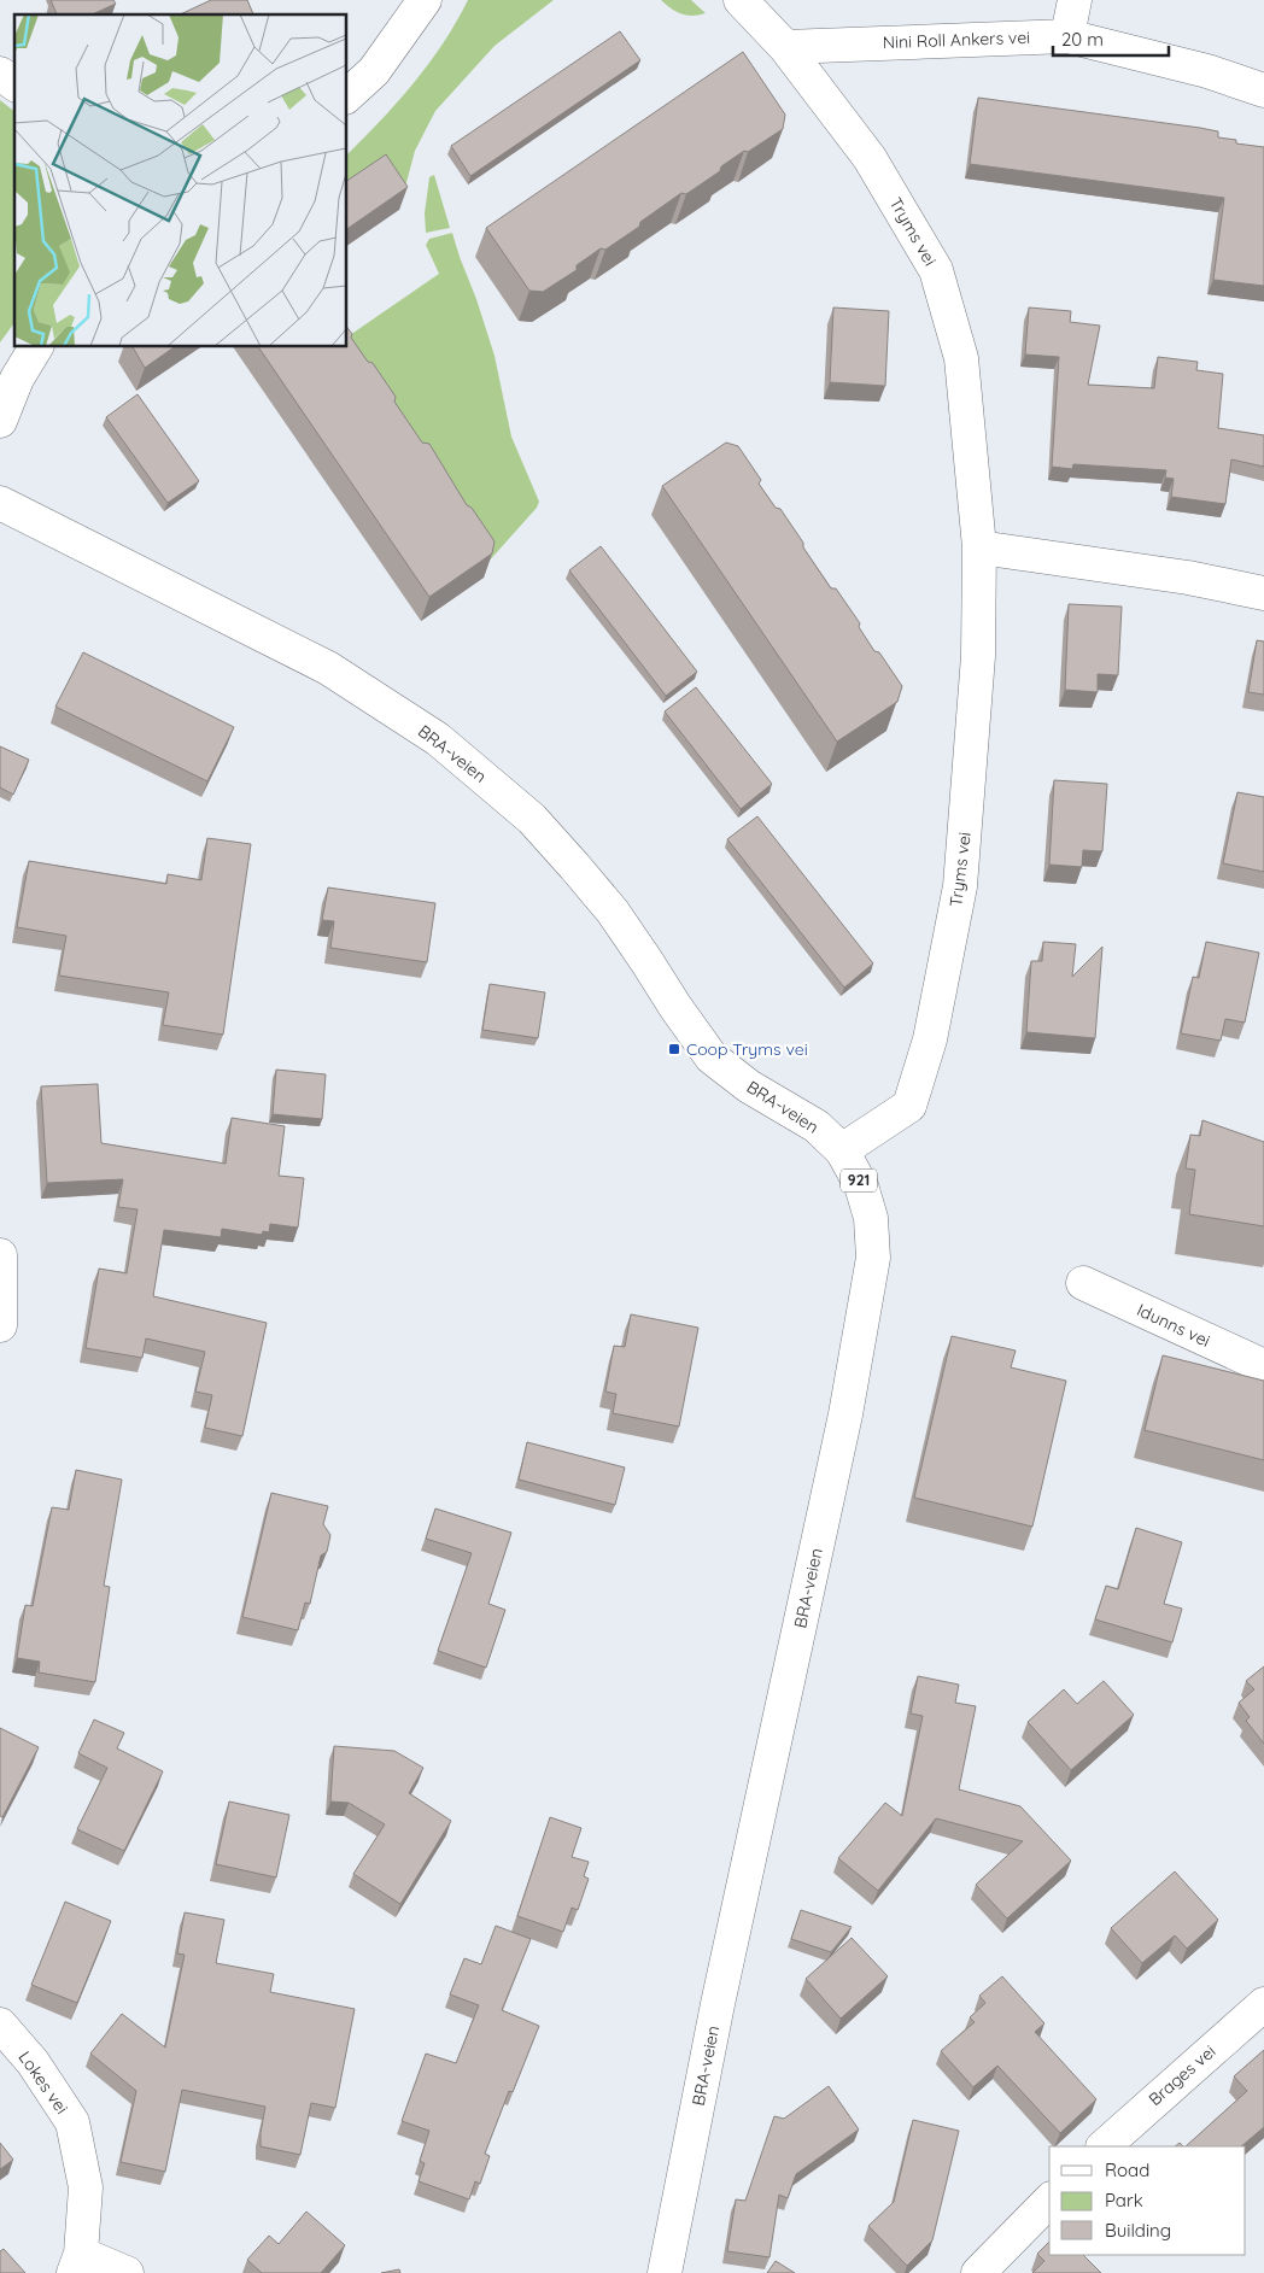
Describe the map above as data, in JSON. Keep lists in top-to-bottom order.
{
  "streets": {
    "street": [
      "Nini Roll Ankers vei",
      "Tryms vei",
      "BRA-veien",
      "921",
      "Idunns vei",
      "Brages vei",
      "Lokes vei"
    ]
  },
  "crossings": [
    ["Nini Roll Ankers vei", "Tryms vei"],
    ["Tryms vei", "BRA-veien"]
  ],
  "places": {
    "transit": ["Coop Tryms vei"]
  },
  "legend": ["Road", "Park", "Building"],
  "scale_bar": "20 m"
}
